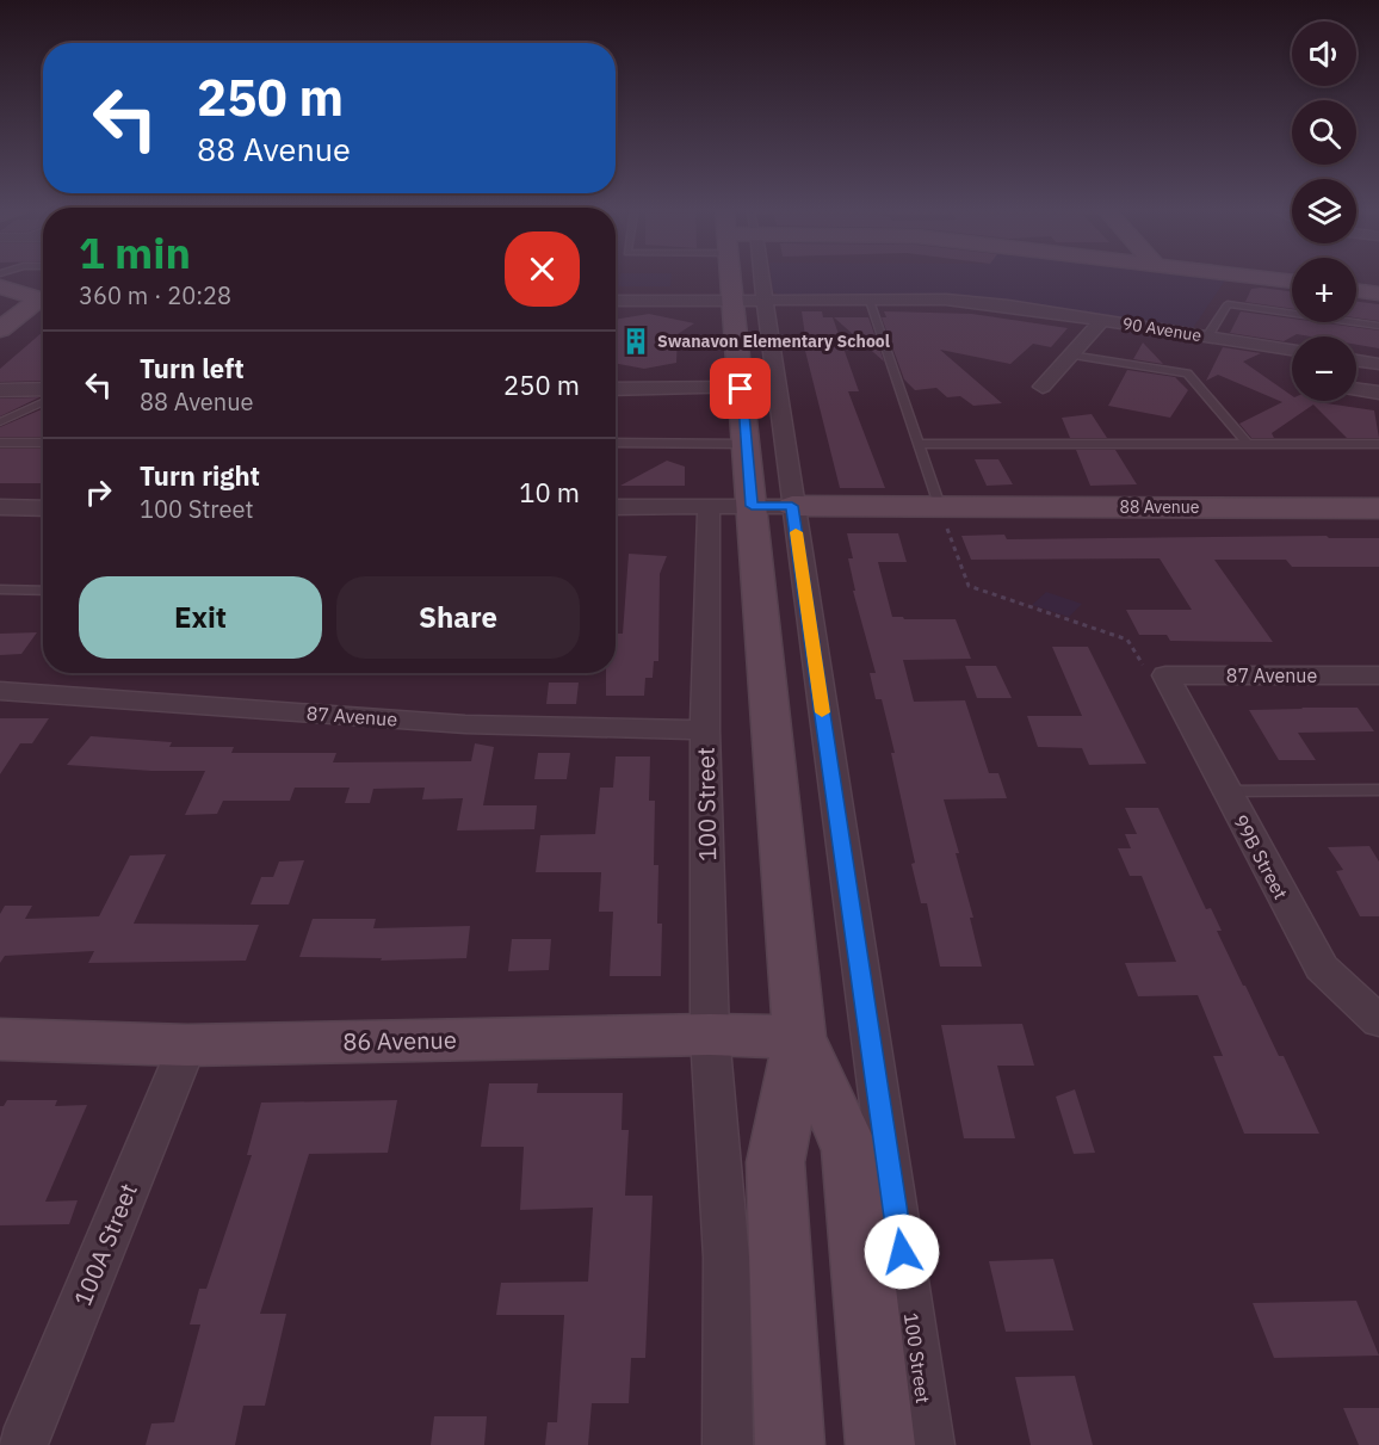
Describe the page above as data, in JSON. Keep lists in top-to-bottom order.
{
  "streets": {
    "street": [
      "90 Avenue",
      "88 Avenue",
      "87 Avenue",
      "100 Street",
      "99B Street",
      "86 Avenue",
      "100A Street"
    ]
  },
  "crossings": [
    ["90 Avenue", "100 Street"],
    ["88 Avenue", "100 Street"],
    ["87 Avenue", "100 Street"],
    ["87 Avenue", "99B Street"],
    ["100 Street", "86 Avenue"],
    ["86 Avenue", "100A Street"]
  ],
  "places": {
    "building": ["Swanavon Elementary School"]
  },
  "page": {
    "map_buttons": ["+", "−"],
    "turn": ["250 m", "88 Avenue"],
    "heading": ["1 min", "360 m · 20:28"],
    "list": [
      {
        "name": "Turn left",
        "note": "88 Avenue",
        "value": "250 m"
      },
      {
        "name": "Turn right",
        "note": "100 Street",
        "value": "10 m"
      }
    ],
    "buttons": ["Exit", "Share"]
  }
}
